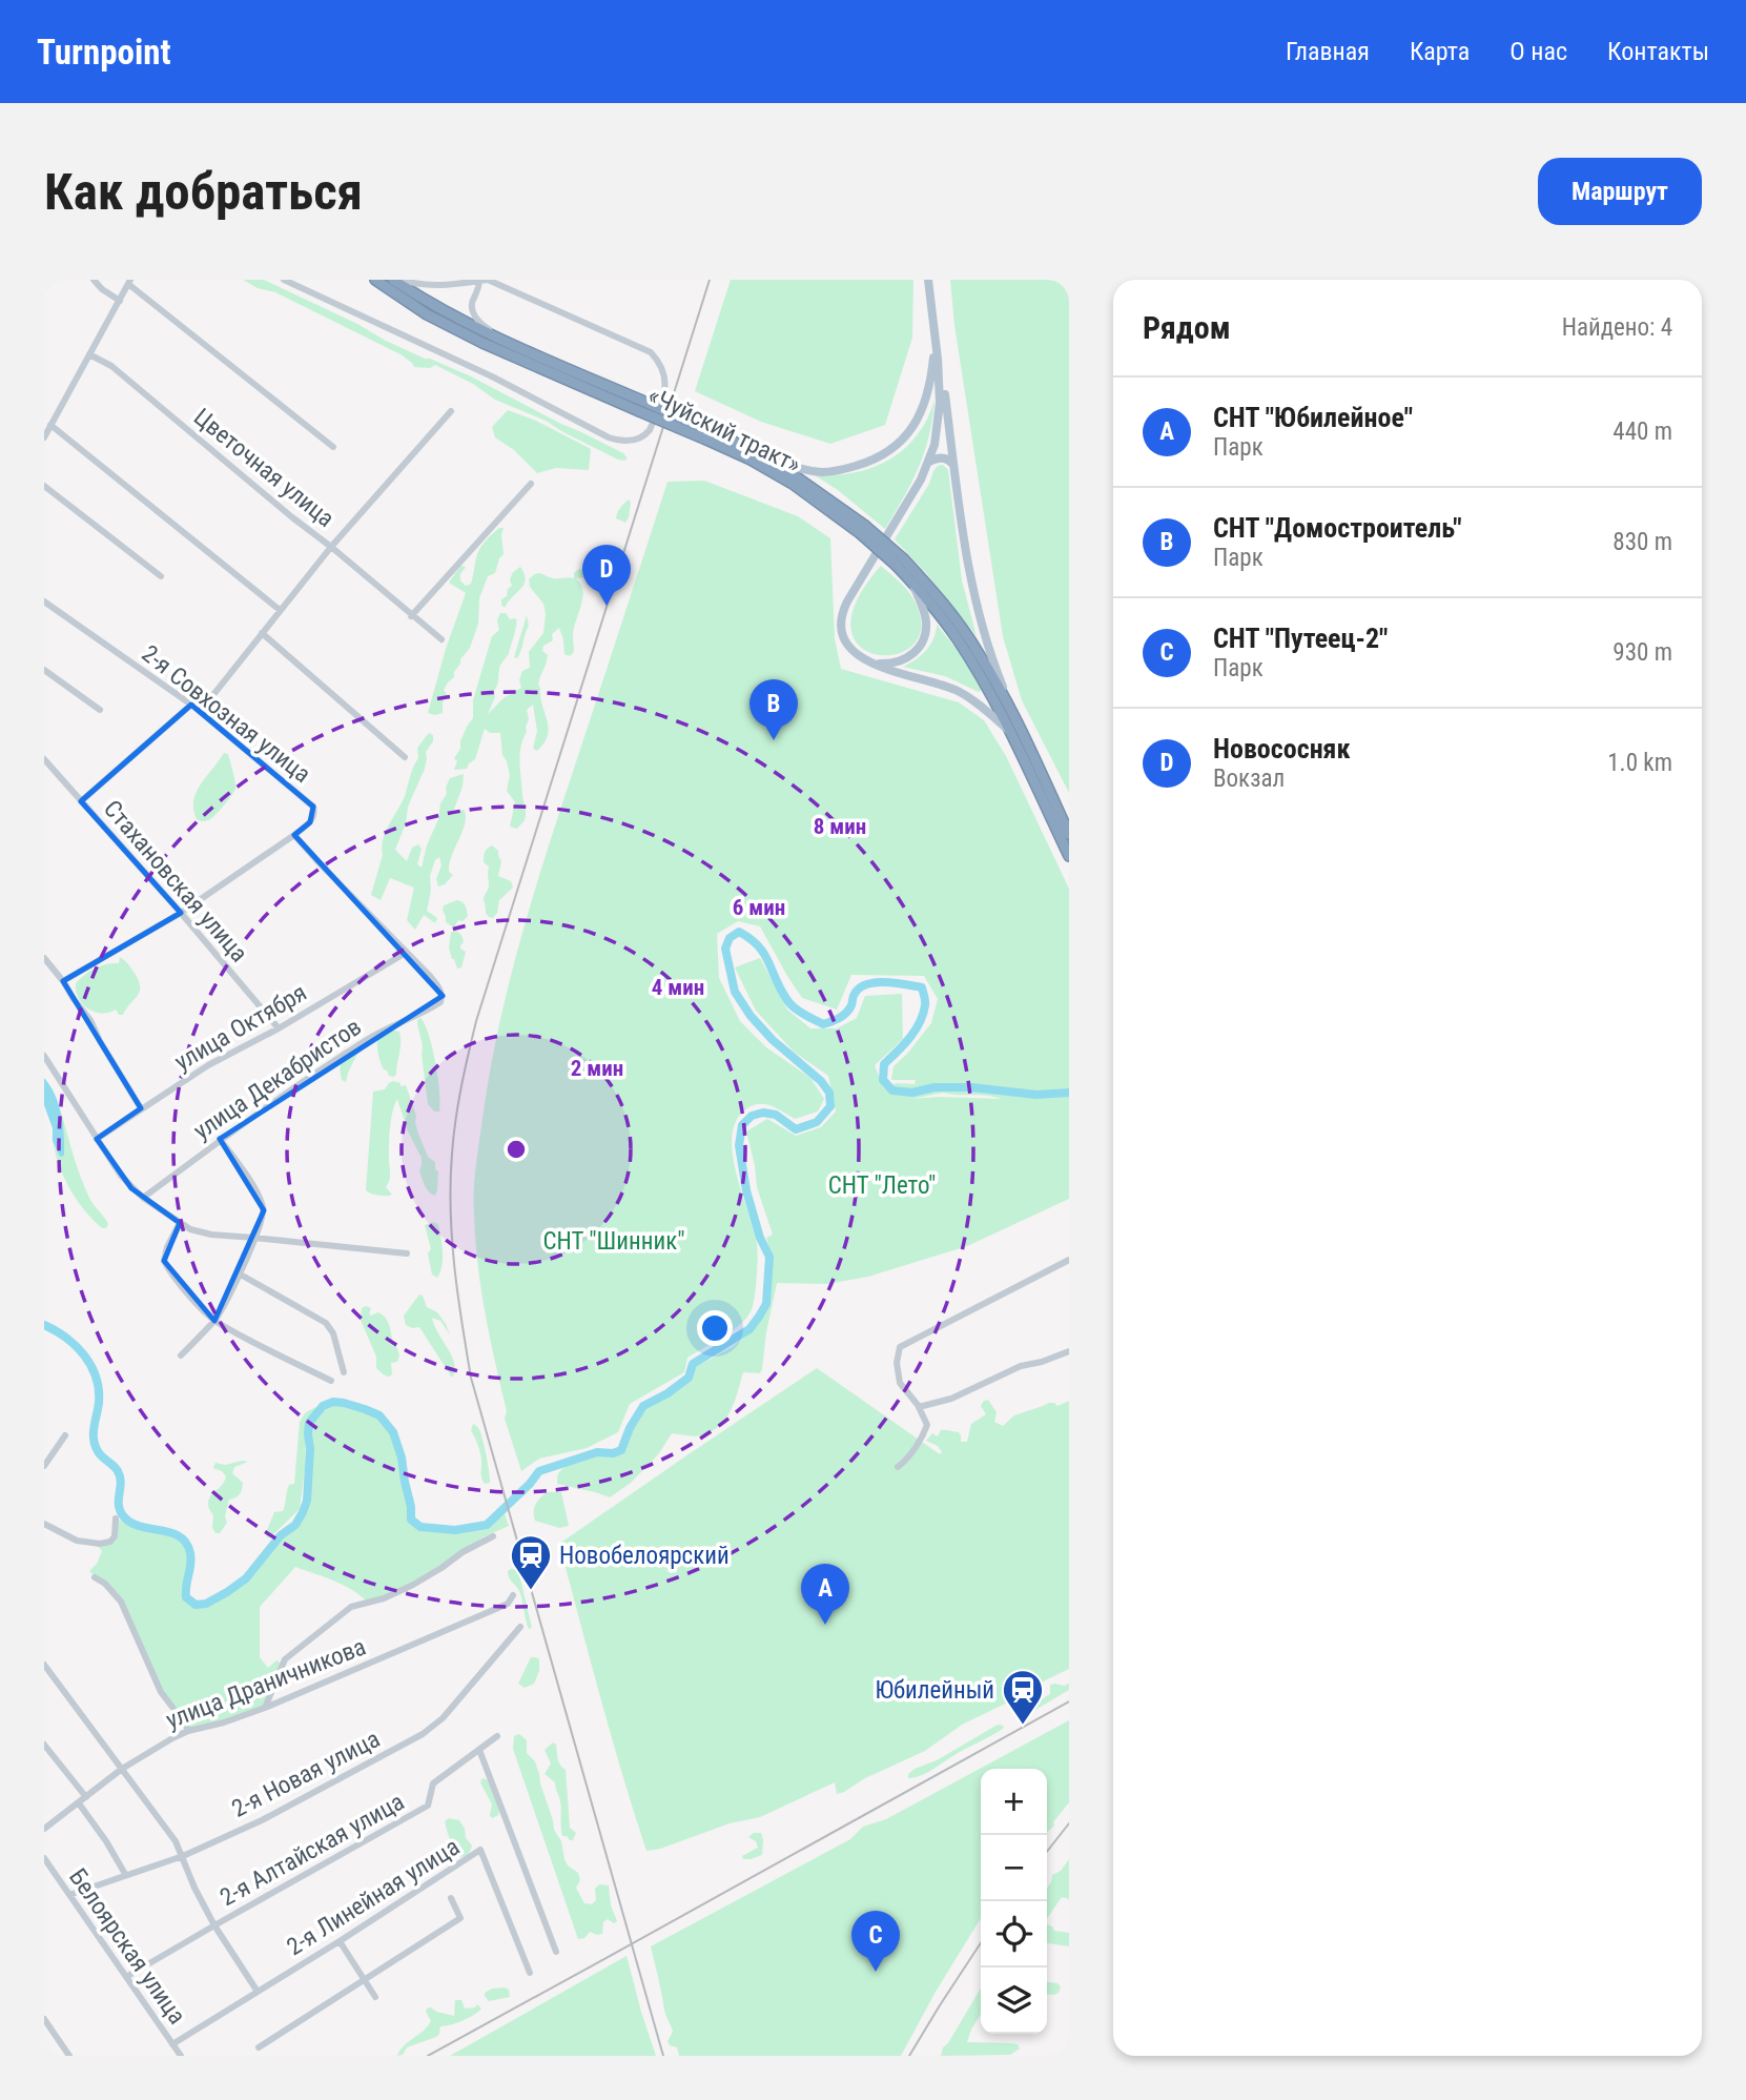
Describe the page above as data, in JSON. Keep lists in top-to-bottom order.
{
  "streets": {
    "highway": ["«Чуйский тракт»"],
    "street": [
      "Цветочная улица",
      "2-я Совхозная улица",
      "Стахановская улица",
      "улица Октября",
      "улица Декабристов",
      "улица Драничникова",
      "2-я Новая улица",
      "2-я Алтайская улица",
      "2-я Линейная улица",
      "Белоярская улица"
    ]
  },
  "crossings": [
    ["Стахановская улица", "улица Октября"],
    ["улица Октября", "улица Декабристов"],
    ["2-я Новая улица", "Белоярская улица"],
    ["2-я Алтайская улица", "Белоярская улица"],
    ["2-я Линейная улица", "Белоярская улица"]
  ],
  "parks": ["СНТ \"Лето\"", "СНТ \"Шинник\""],
  "places": {
    "station": ["Новобелоярский", "Юбилейный"]
  },
  "page": {
    "header": "Turnpoint",
    "nav": [
      "Главная",
      "Карта",
      "О нас",
      "Контакты"
    ],
    "buttons": "Маршрут",
    "title": "Как добраться",
    "heading": ["Рядом", "Найдено: 4"],
    "list": [
      {
        "mark": "A",
        "name": "СНТ \"Юбилейное\"",
        "note": "Парк",
        "value": "440 m"
      },
      {
        "mark": "B",
        "name": "СНТ \"Домостроитель\"",
        "note": "Парк",
        "value": "830 m"
      },
      {
        "mark": "C",
        "name": "СНТ \"Путеец-2\"",
        "note": "Парк",
        "value": "930 m"
      },
      {
        "mark": "D",
        "name": "Новососняк",
        "note": "Вокзал",
        "value": "1.0 km"
      }
    ],
    "pins": [
      "D",
      "B",
      "A",
      "C"
    ],
    "map_buttons": ["+", "−"]
  },
  "rings": [
    "8 мин",
    "6 мин",
    "4 мин",
    "2 мин"
  ]
}
